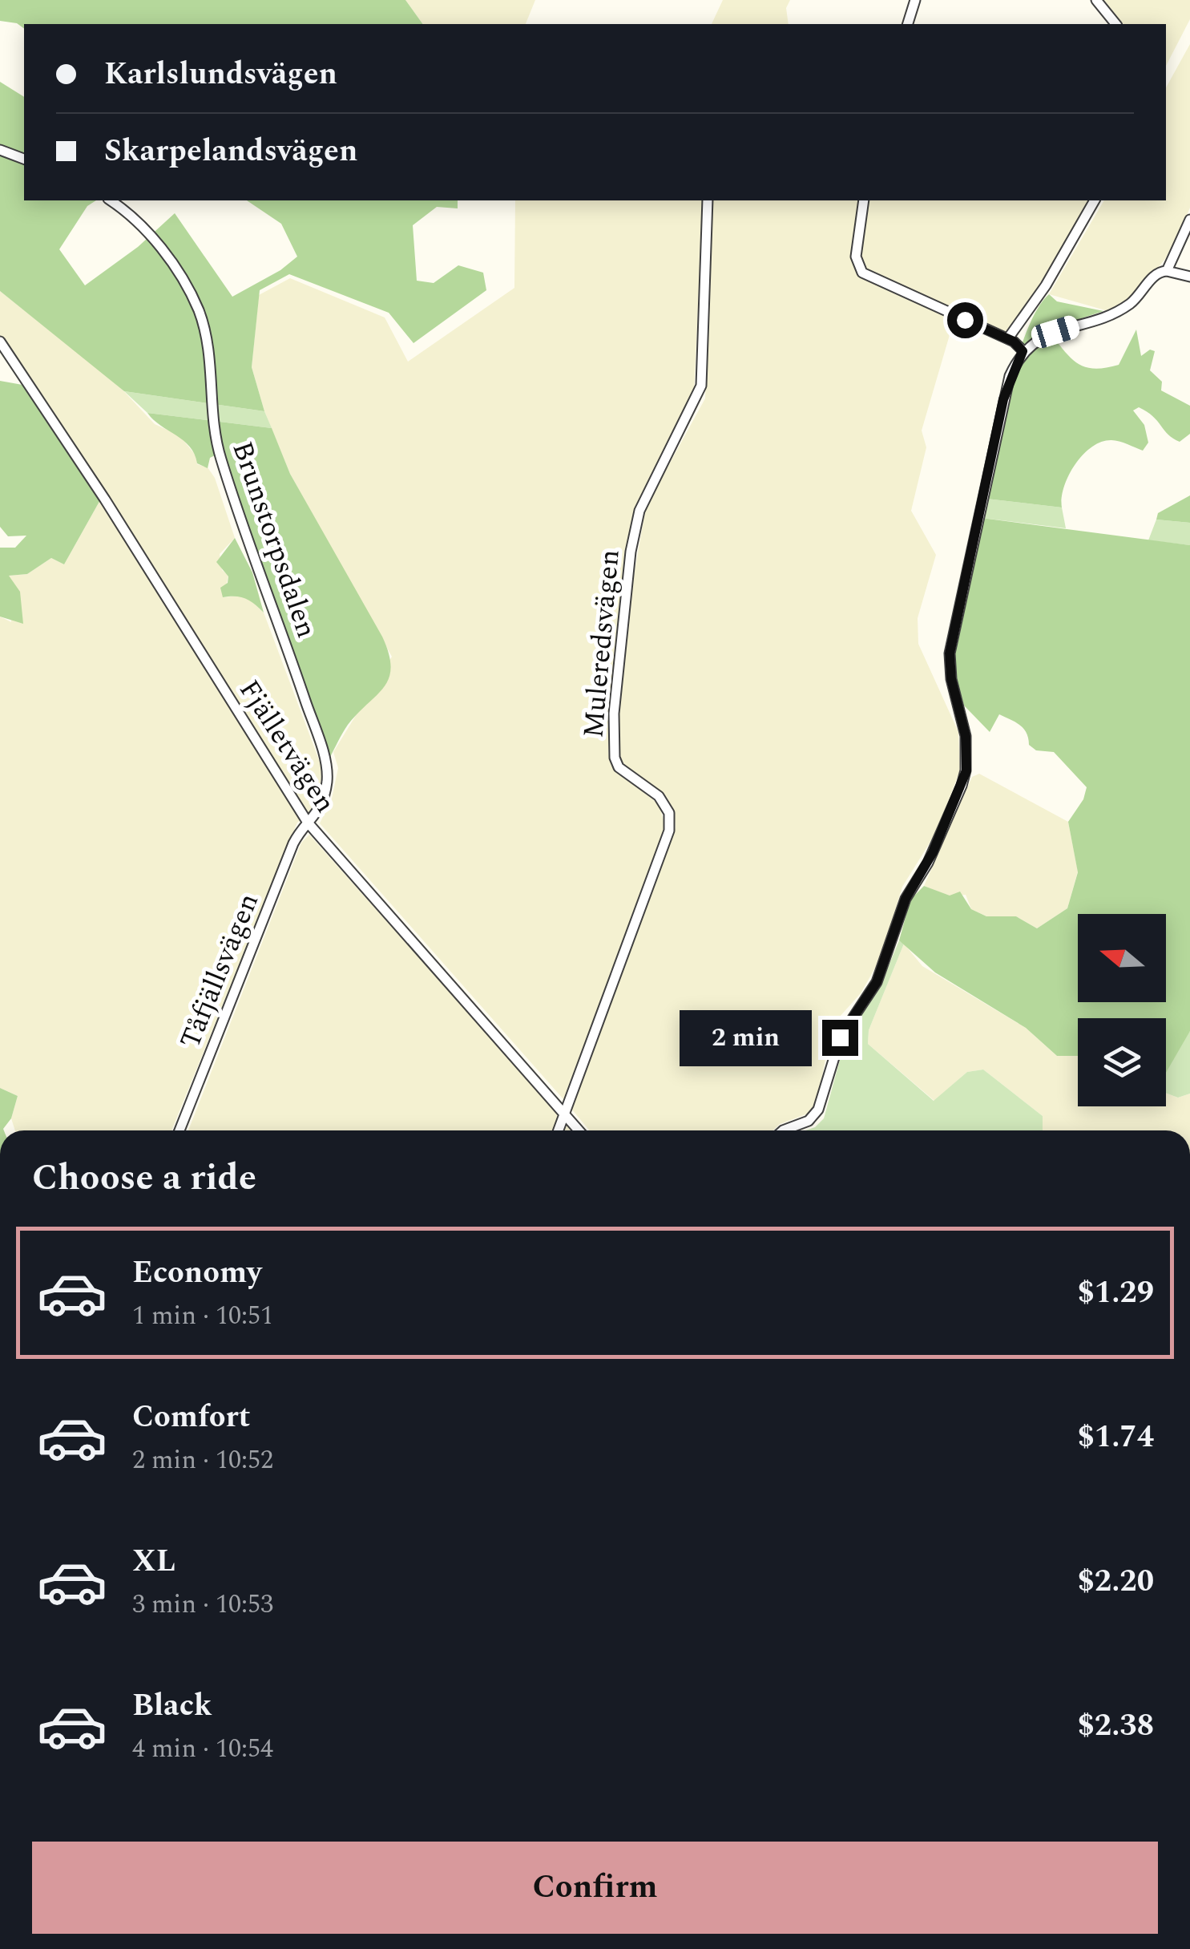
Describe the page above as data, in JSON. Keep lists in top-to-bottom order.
{
  "streets": {
    "street": [
      "Brunstorpsdalen",
      "Muleredsvägen",
      "Fjälletvägen",
      "Tåfjällsvägen"
    ]
  },
  "crossings": [
    ["Brunstorpsdalen", "Fjälletvägen"],
    ["Brunstorpsdalen", "Tåfjällsvägen"],
    ["Muleredsvägen", "Fjälletvägen"],
    ["Fjälletvägen", "Tåfjällsvägen"]
  ],
  "north": "left",
  "page": {
    "banner": ["Karlslundsvägen", "Skarpelandsvägen"],
    "bubble": "2 min",
    "heading": "Choose a ride",
    "list": [
      {
        "name": "Economy",
        "note": "1 min · 10:51",
        "value": "$1.29"
      },
      {
        "name": "Comfort",
        "note": "2 min · 10:52",
        "value": "$1.74"
      },
      {
        "name": "XL",
        "note": "3 min · 10:53",
        "value": "$2.20"
      },
      {
        "name": "Black",
        "note": "4 min · 10:54",
        "value": "$2.38"
      }
    ],
    "buttons": "Confirm"
  }
}
